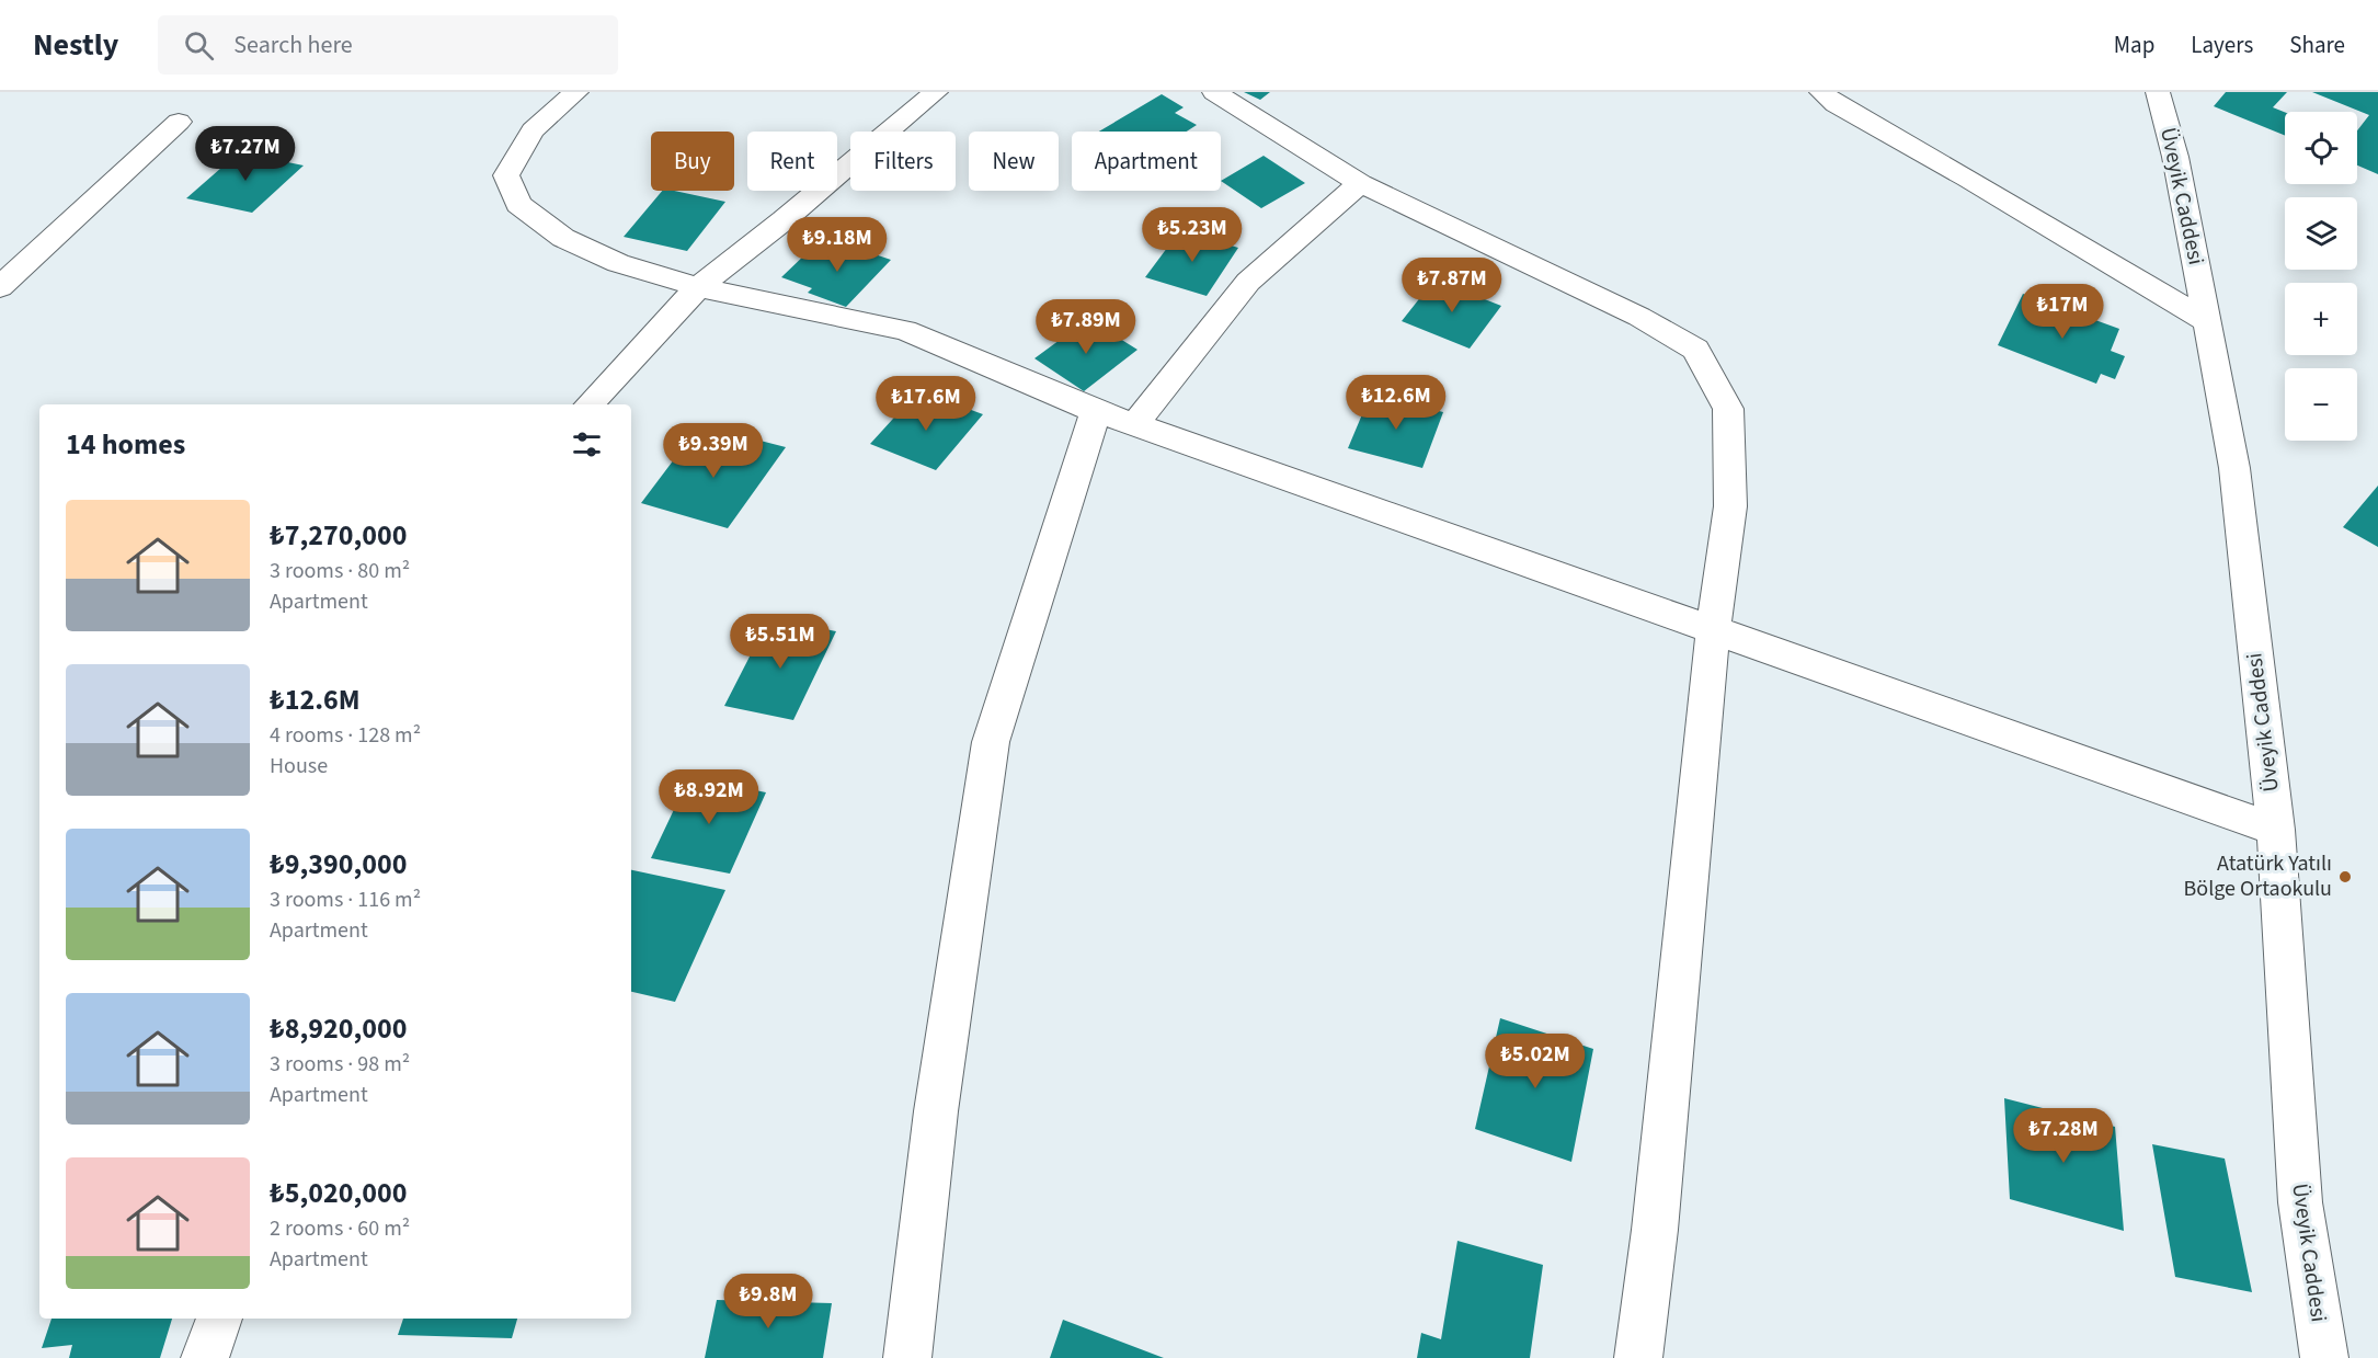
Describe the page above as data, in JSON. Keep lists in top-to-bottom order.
{
  "streets": {
    "street": ["Üveyik Caddesi"]
  },
  "places": ["Atatürk Yatılı Bölge Ortaokulu"],
  "page": {
    "header": "Nestly",
    "search": "Search here",
    "nav": ["Map", "Layers", "Share"],
    "map_buttons": ["+", "−"],
    "price": [
      "₺7.27M",
      "₺5.23M",
      "₺9.18M",
      "₺7.87M",
      "₺17M",
      "₺7.89M",
      "₺12.6M",
      "₺17.6M",
      "₺9.39M",
      "₺5.51M",
      "₺8.92M",
      "₺5.02M",
      "₺7.28M",
      "₺9.8M"
    ],
    "chip": [
      "Buy",
      "Rent",
      "Filters",
      "New",
      "Apartment"
    ],
    "heading": "14 homes",
    "list": [
      {
        "name": "₺7,270,000",
        "note": "3 rooms · 80 m² · Apartment"
      },
      {
        "name": "₺12.6M",
        "note": "4 rooms · 128 m² · House"
      },
      {
        "name": "₺9,390,000",
        "note": "3 rooms · 116 m² · Apartment"
      },
      {
        "name": "₺8,920,000",
        "note": "3 rooms · 98 m² · Apartment"
      },
      {
        "name": "₺5,020,000",
        "note": "2 rooms · 60 m² · Apartment"
      }
    ]
  }
}
